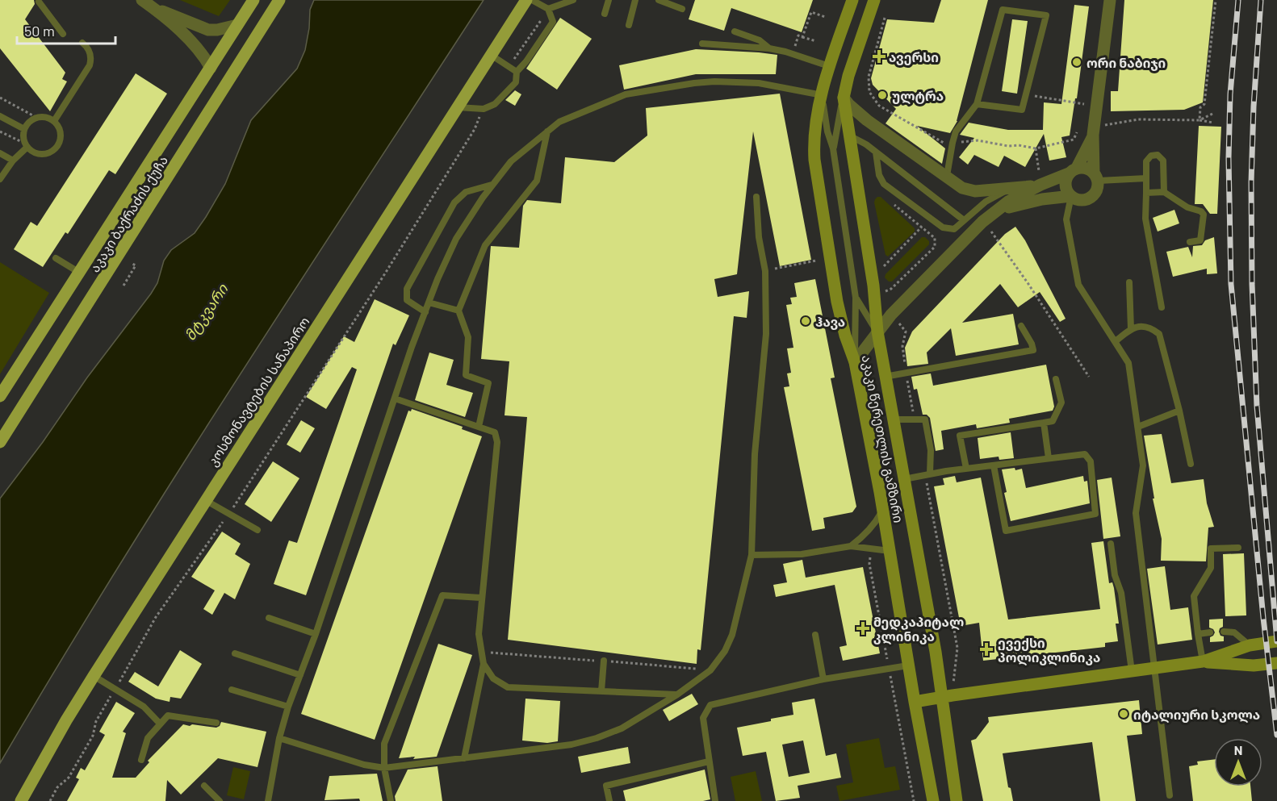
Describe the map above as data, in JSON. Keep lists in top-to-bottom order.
{
  "streets": {
    "main road": ["აკაკი ბაქრაძის ქუჩა", "კოსმონავტების სანაპირო", "აკაკი წერეთლის გამზირი"]
  },
  "water": ["მტკვარი"],
  "places": {
    "health": ["ავერსი", "მედკაპიტალ კლინიკა", "ევექსი პოლიკლინიკა"],
    "other": [
      "ორი ნაბიჯი",
      "ულტრა",
      "ჰავა",
      "იტალიური სკოლა"
    ]
  },
  "scale_bar": "50 m",
  "north": "top"
}
